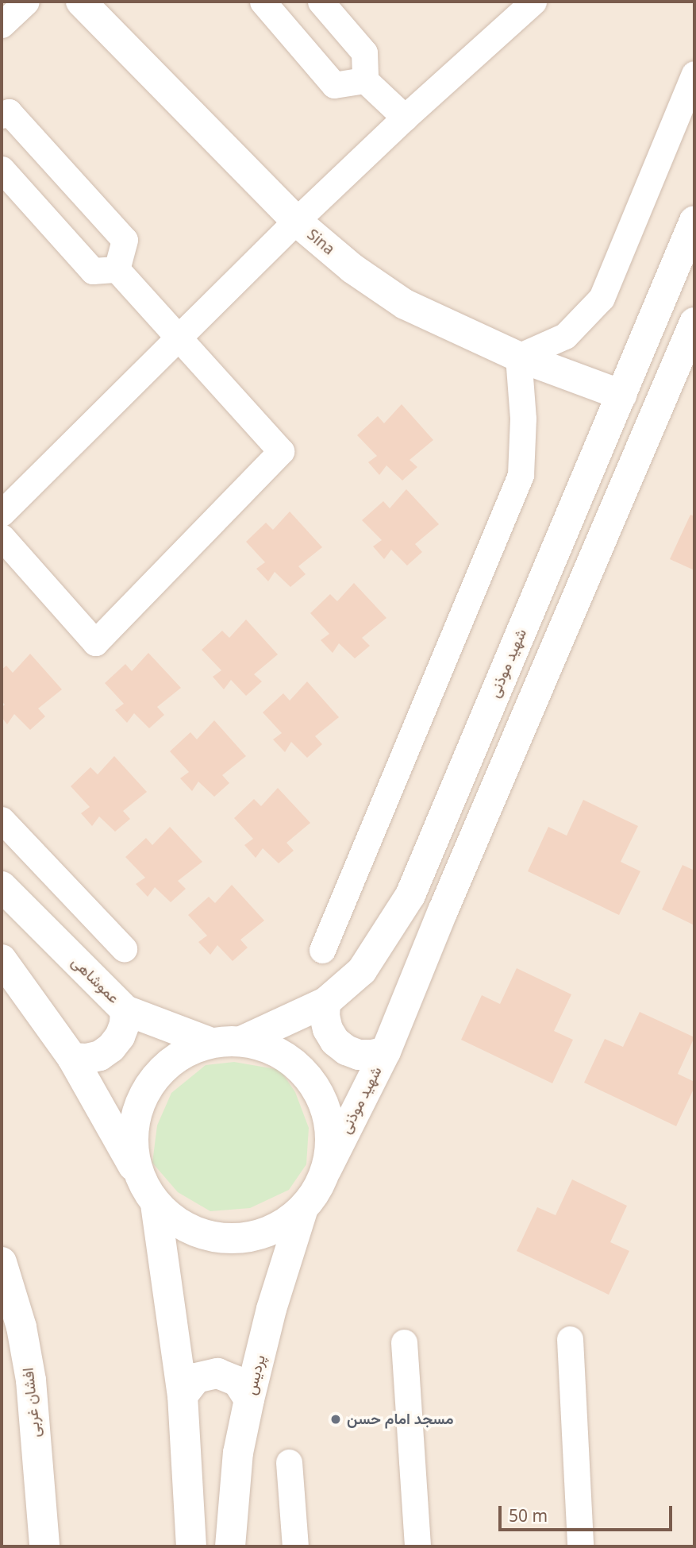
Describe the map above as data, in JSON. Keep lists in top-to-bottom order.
{
  "streets": {
    "main road": [
      "Sina",
      "شهید موذنی",
      "عموشاهی",
      "پردیس",
      "افشان غربی"
    ]
  },
  "crossings": [
    ["Sina", "شهید موذنی"],
    ["شهید موذنی", "عموشاهی"],
    ["شهید موذنی", "پردیس"],
    ["عموشاهی", "پردیس"]
  ],
  "places": ["مسجد امام حسن"],
  "scale_bar": "50 m"
}
